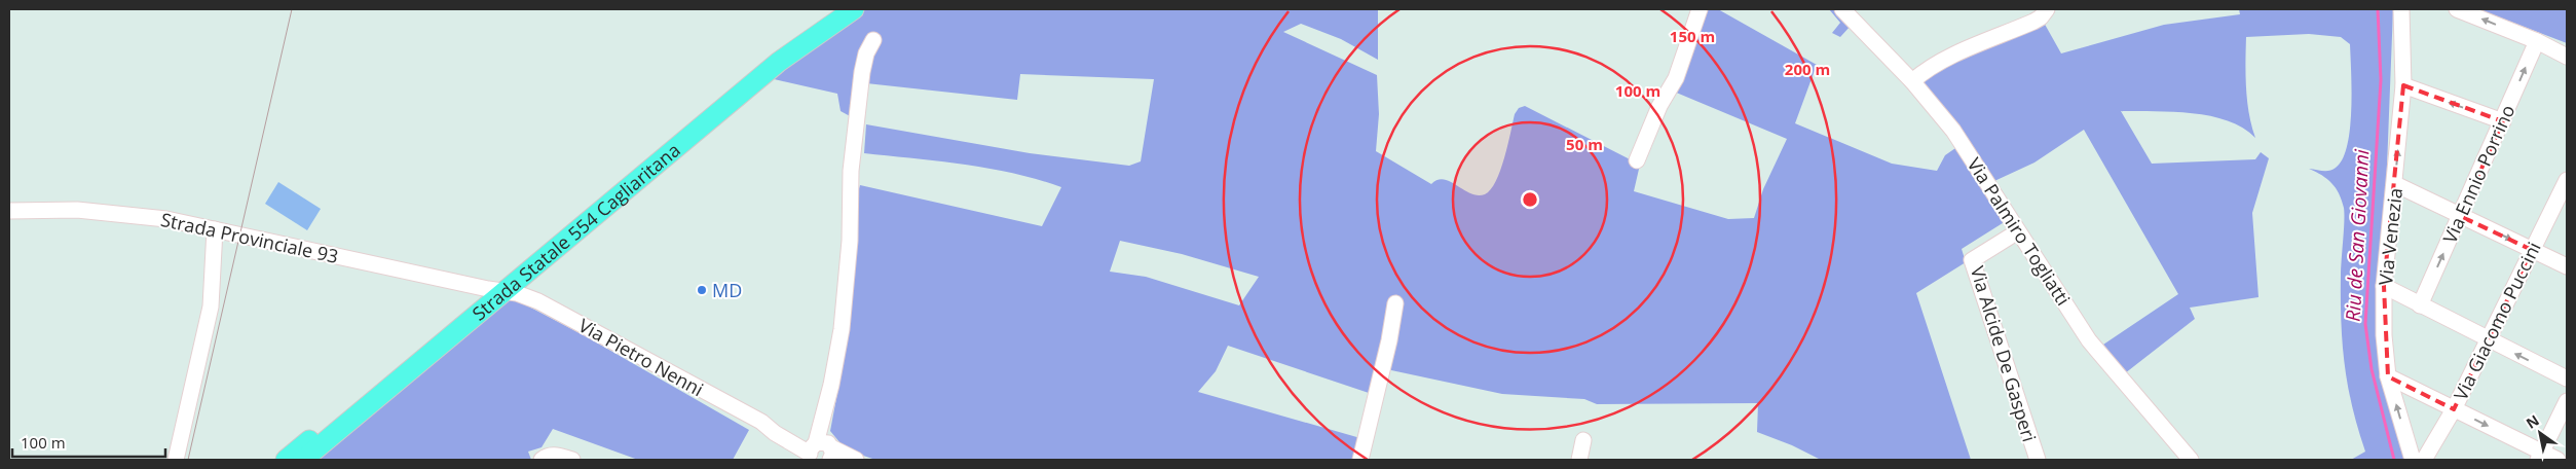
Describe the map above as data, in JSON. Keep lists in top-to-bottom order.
{
  "streets": {
    "main road": ["Strada Statale 554 Cagliaritana"],
    "street": [
      "Via Ennio Porrino",
      "Via Palmiro Togliatti",
      "Via Venezia",
      "Strada Provinciale 93",
      "Via Giacomo Puccini",
      "Via Alcide De Gasperi",
      "Via Pietro Nenni"
    ]
  },
  "crossings": [
    ["Strada Statale 554 Cagliaritana", "Strada Provinciale 93"],
    ["Strada Statale 554 Cagliaritana", "Via Pietro Nenni"],
    ["Strada Provinciale 93", "Via Pietro Nenni"]
  ],
  "one_way": ["Via Ennio Porrino", "Via Venezia"],
  "water": ["Riu de San Giovanni"],
  "places": ["MD"],
  "scale_bar": "100 m",
  "north": "top left",
  "rings": [
    "150 m",
    "200 m",
    "100 m",
    "50 m"
  ]
}
